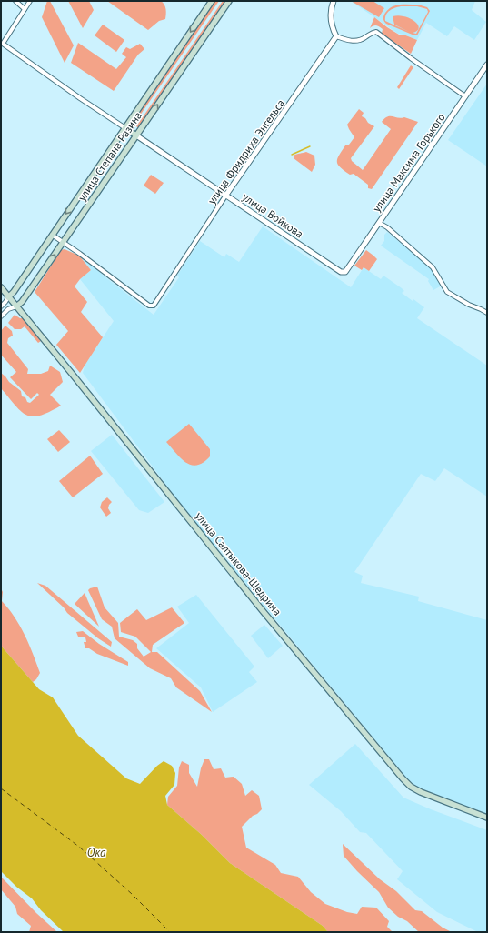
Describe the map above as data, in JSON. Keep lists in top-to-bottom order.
{
  "streets": {
    "main road": ["улица Степана Разина", "улица Салтыкова-Щедрина"],
    "street": ["улица Фридриха Энгельса", "улица Максима Горького", "улица Войкова"]
  },
  "crossings": [
    ["улица Фридриха Энгельса", "улица Степана Разина"],
    ["улица Фридриха Энгельса", "улица Войкова"],
    ["улица Степана Разина", "улица Войкова"],
    ["улица Степана Разина", "улица Салтыкова-Щедрина"],
    ["улица Максима Горького", "улица Войкова"]
  ],
  "water": ["Ока"]
}
